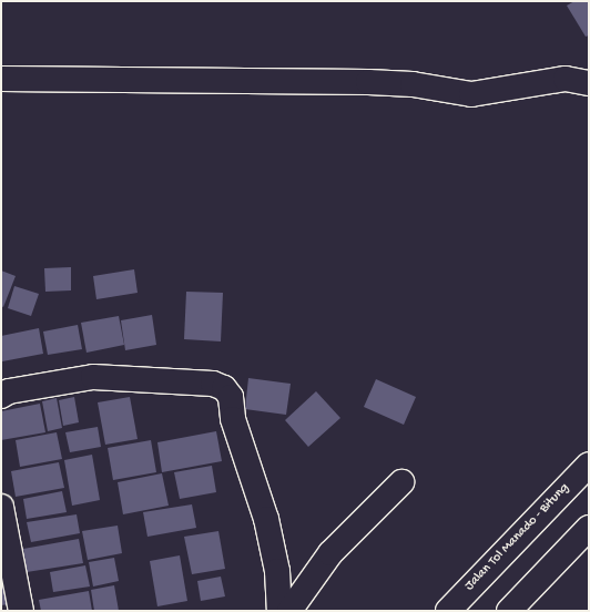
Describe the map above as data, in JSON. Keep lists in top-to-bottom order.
{
  "streets": {
    "main road": ["Jalan Tol Manado - Bitung"]
  }
}
